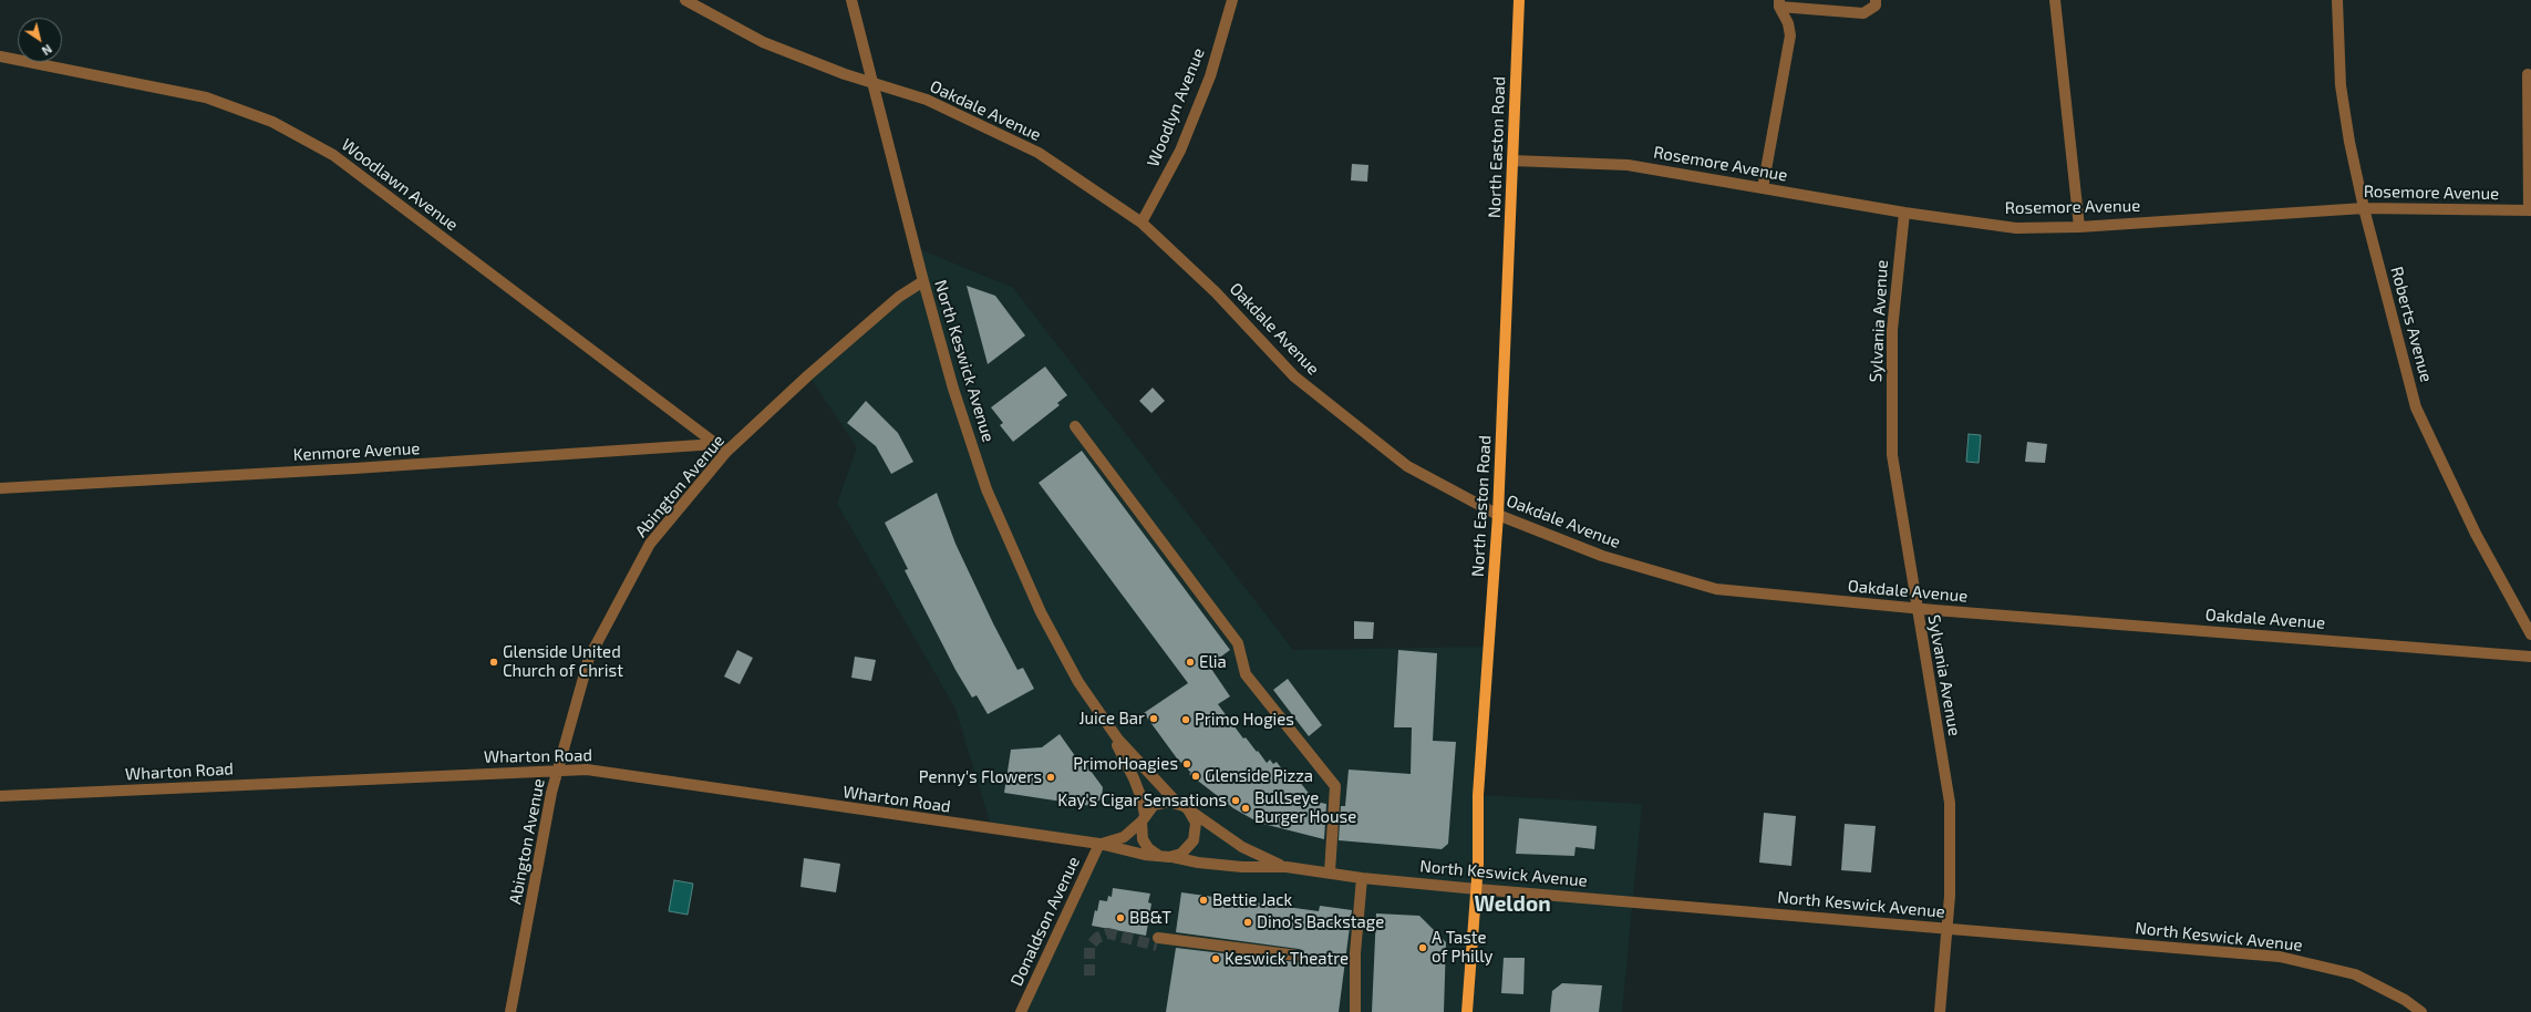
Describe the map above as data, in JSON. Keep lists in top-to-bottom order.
{
  "streets": {
    "main road": ["North Easton Road"],
    "street": [
      "Woodlyn Avenue",
      "Oakdale Avenue",
      "Rosemore Avenue",
      "Woodlawn Avenue",
      "Sylvania Avenue",
      "Roberts Avenue",
      "North Keswick Avenue",
      "Kenmore Avenue",
      "Abington Avenue",
      "Wharton Road",
      "Donaldson Avenue"
    ]
  },
  "crossings": [
    ["Woodlyn Avenue", "Oakdale Avenue"],
    ["Oakdale Avenue", "North Easton Road"],
    ["Oakdale Avenue", "Sylvania Avenue"],
    ["Oakdale Avenue", "North Keswick Avenue"],
    ["North Easton Road", "Rosemore Avenue"],
    ["North Easton Road", "North Keswick Avenue"],
    ["Rosemore Avenue", "Sylvania Avenue"],
    ["Rosemore Avenue", "Roberts Avenue"],
    ["Woodlawn Avenue", "Kenmore Avenue"],
    ["Woodlawn Avenue", "Abington Avenue"],
    ["Sylvania Avenue", "North Keswick Avenue"],
    ["North Keswick Avenue", "Abington Avenue"],
    ["North Keswick Avenue", "Wharton Road"],
    ["Abington Avenue", "Wharton Road"],
    ["Wharton Road", "Donaldson Avenue"]
  ],
  "districts": ["Weldon"],
  "places": [
    "Glenside United Church of Christ",
    "Elia",
    "Juice Bar",
    "Primo Hogies",
    "PrimoHoagies",
    "Glenside Pizza",
    "Penny's Flowers",
    "Kay's Cigar Sensations",
    "Bullseye Burger House",
    "Bettie Jack",
    "BB&T",
    "Dino's Backstage",
    "A Taste of Philly",
    "Keswick Theatre"
  ],
  "north": "bottom right"
}
